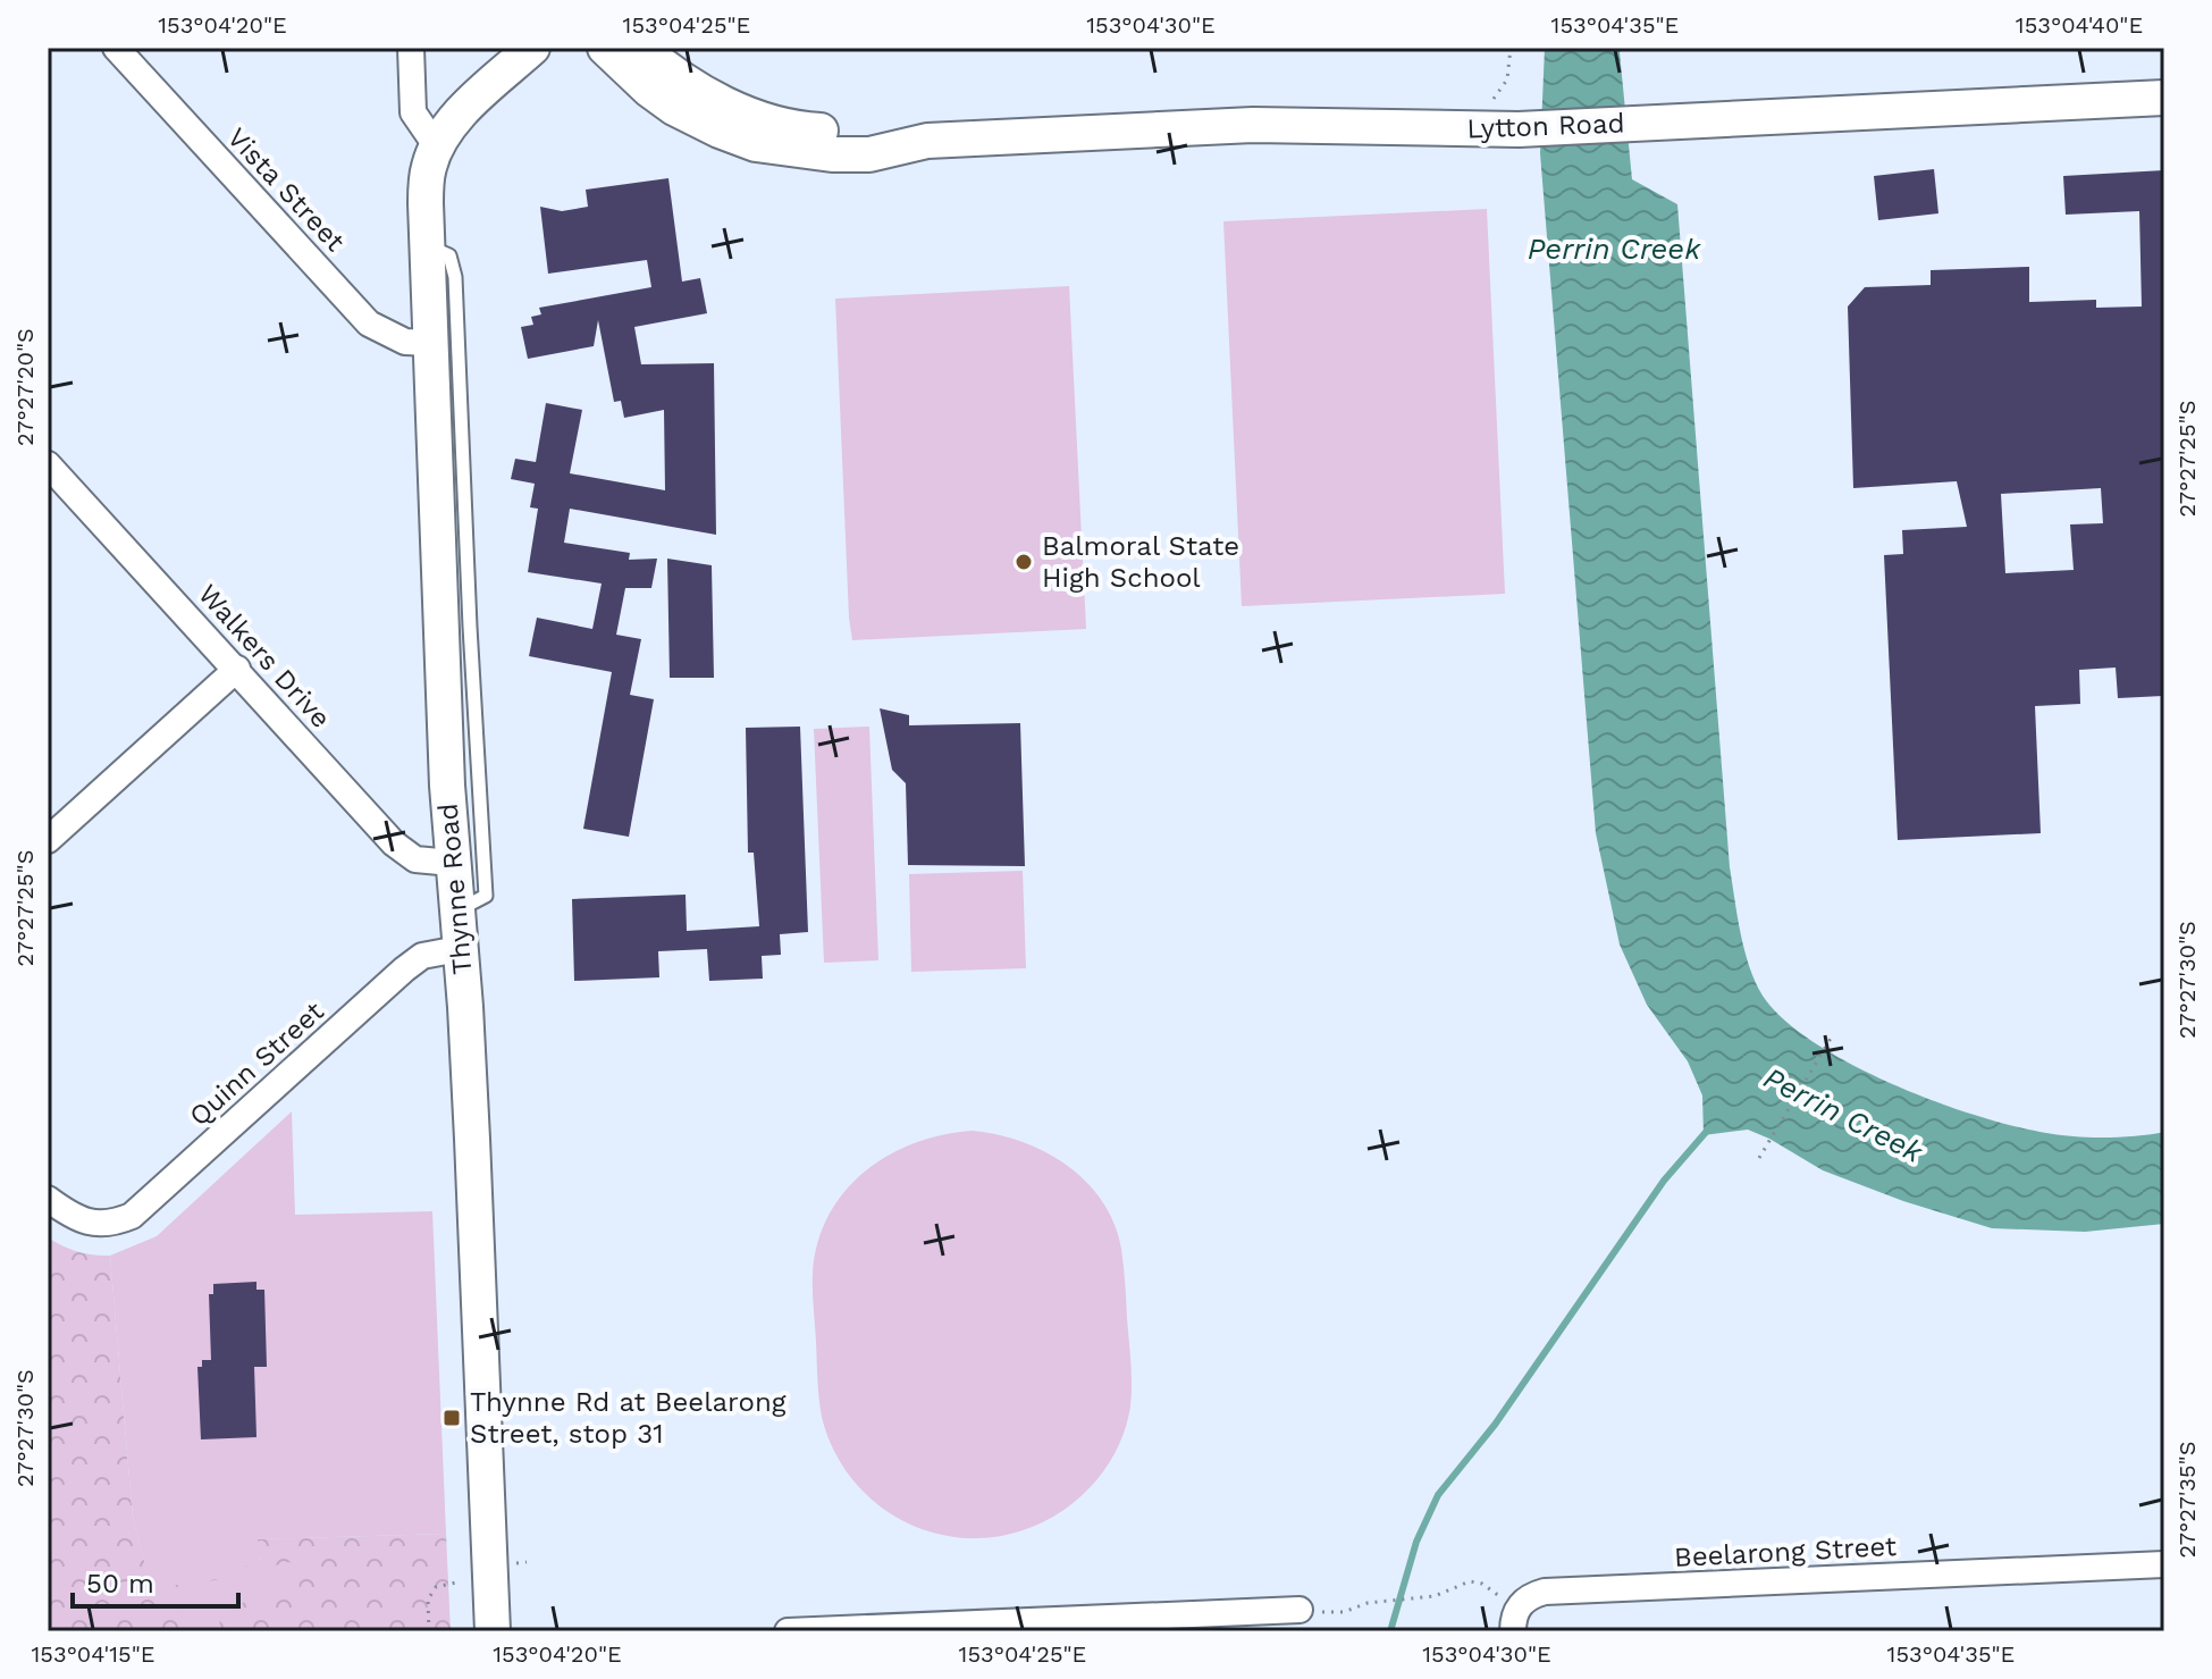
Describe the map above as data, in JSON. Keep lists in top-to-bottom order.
{
  "streets": {
    "main road": ["Lytton Road", "Thynne Road"],
    "street": [
      "Vista Street",
      "Walkers Drive",
      "Quinn Street",
      "Beelarong Street"
    ]
  },
  "crossings": [
    ["Vista Street", "Thynne Road"],
    ["Walkers Drive", "Thynne Road"],
    ["Thynne Road", "Quinn Street"]
  ],
  "water": ["Perrin Creek"],
  "places": {
    "other": ["Balmoral State High School"],
    "transit": ["Thynne Rd at Beelarong Street, stop 31"]
  },
  "scale_bar": "50 m",
  "coordinates": [
    "153°04'20\"E",
    "153°04'25\"E",
    "153°04'30\"E",
    "153°04'35\"E",
    "153°04'40\"E",
    "27°27'20\"S",
    "27°27'25\"S",
    "27°27'30\"S",
    "27°27'35\"S",
    "153°04'15\"E"
  ]
}
